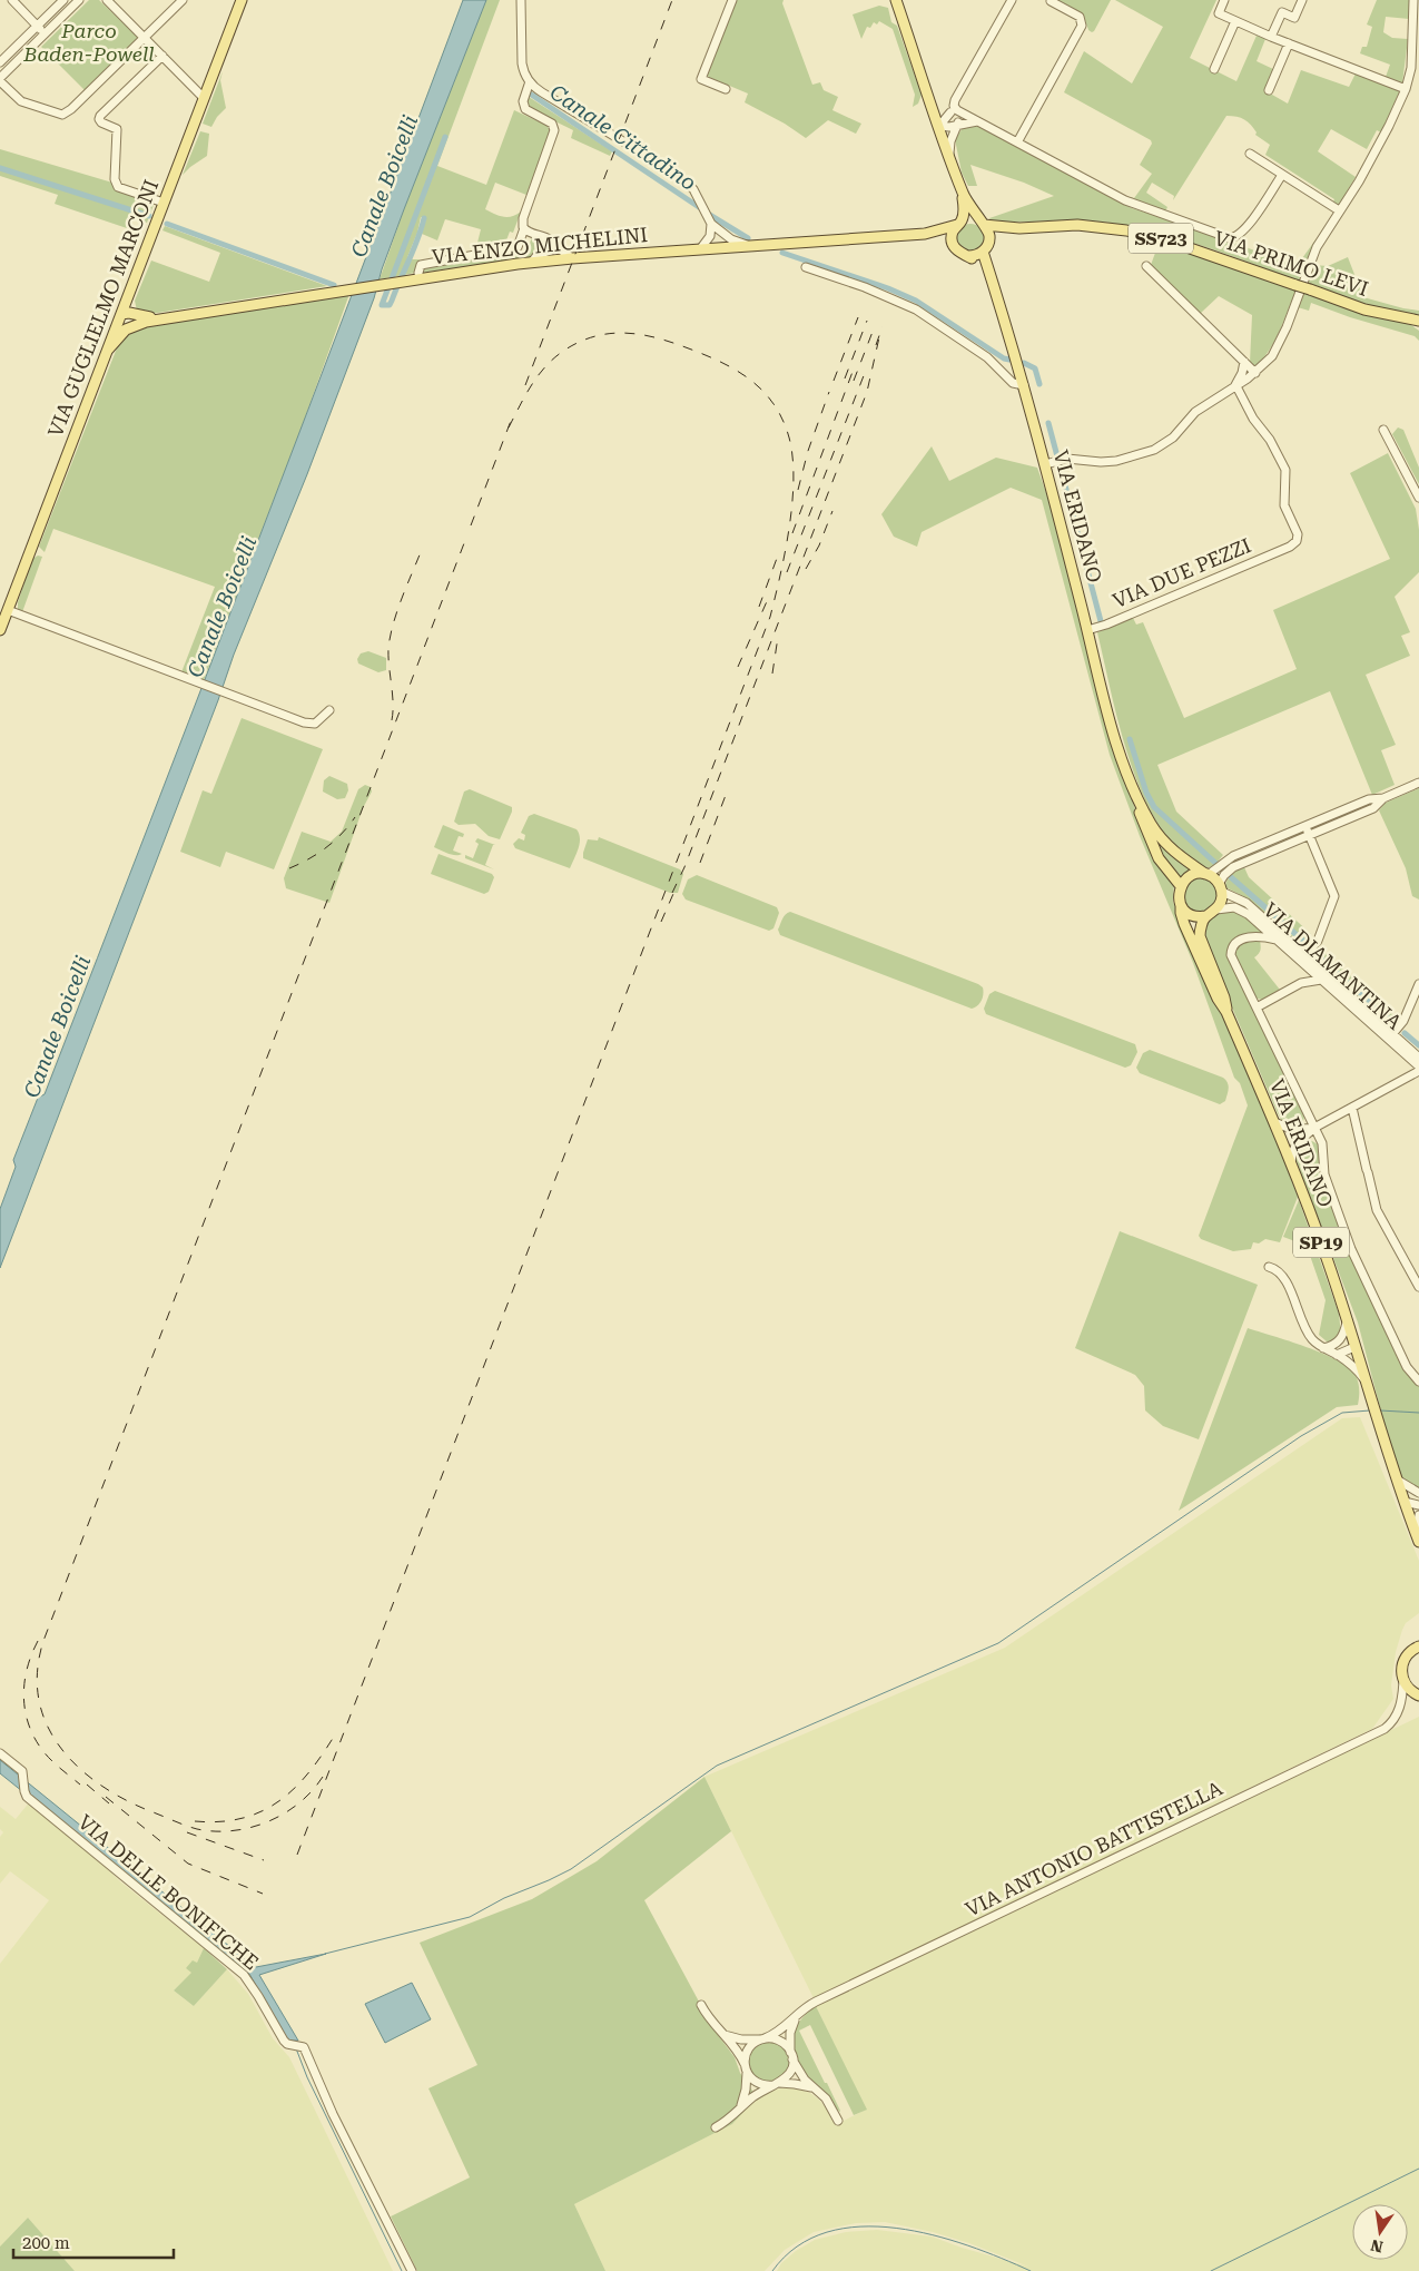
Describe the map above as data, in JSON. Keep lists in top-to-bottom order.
{
  "streets": {
    "main road": [
      "SS723",
      "VIA ENZO MICHELINI",
      "VIA PRIMO LEVI",
      "VIA GUGLIELMO MARCONI",
      "VIA ERIDANO",
      "SP19"
    ],
    "street": [
      "VIA DUE PEZZI",
      "VIA DIAMANTINA",
      "VIA ANTONIO BATTISTELLA",
      "VIA DELLE BONIFICHE"
    ]
  },
  "crossings": [
    ["VIA ENZO MICHELINI", "VIA PRIMO LEVI"],
    ["VIA ENZO MICHELINI", "VIA GUGLIELMO MARCONI"],
    ["VIA ENZO MICHELINI", "VIA ERIDANO"],
    ["VIA PRIMO LEVI", "VIA ERIDANO"],
    ["VIA ERIDANO", "VIA DUE PEZZI"],
    ["VIA ERIDANO", "VIA DIAMANTINA"]
  ],
  "water": ["Canale Cittadino", "Canale Boicelli"],
  "parks": ["Parco Baden-Powell"],
  "scale_bar": "200 m",
  "north": "bottom"
}
